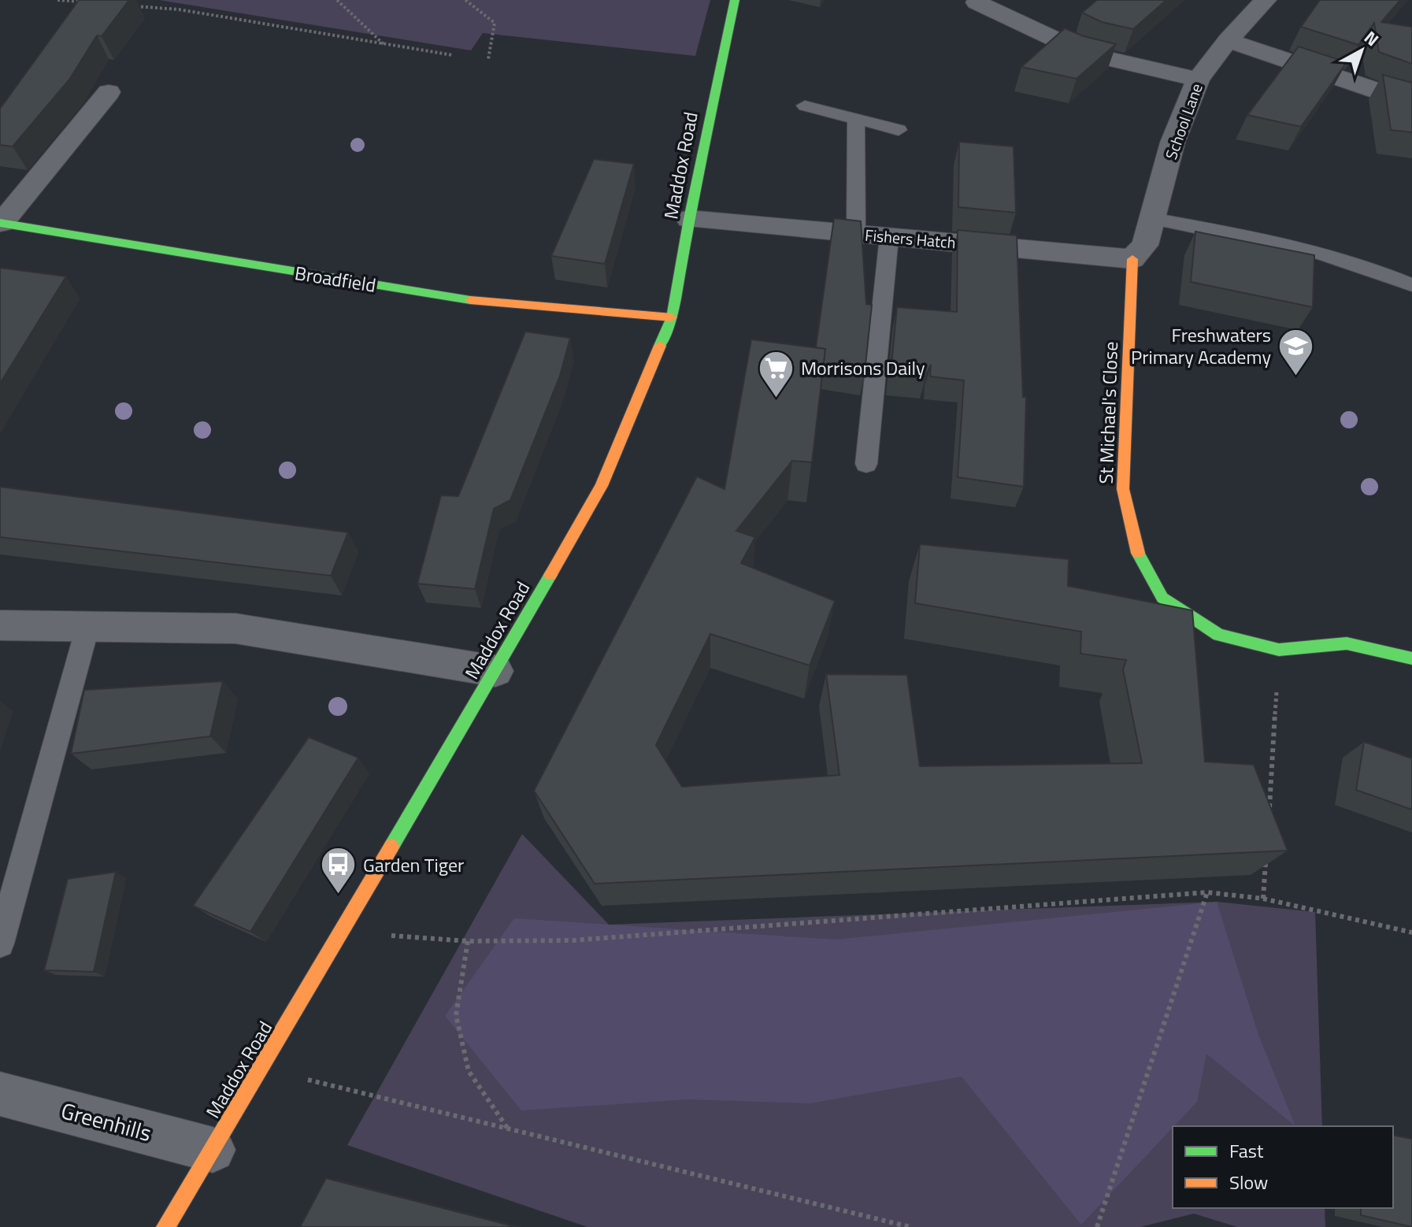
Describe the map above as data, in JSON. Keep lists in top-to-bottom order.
{
  "streets": {
    "street": [
      "School Lane",
      "Maddox Road",
      "Fishers Hatch",
      "Broadfield",
      "St Michael's Close",
      "Greenhills"
    ]
  },
  "crossings": [
    ["School Lane", "Fishers Hatch"],
    ["School Lane", "St Michael's Close"],
    ["Maddox Road", "Fishers Hatch"],
    ["Maddox Road", "Broadfield"],
    ["Maddox Road", "Greenhills"],
    ["Fishers Hatch", "St Michael's Close"]
  ],
  "places": {
    "school or university": ["Freshwaters Primary Academy"],
    "supermarket": ["Morrisons Daily"],
    "bus stop": ["Garden Tiger"]
  },
  "legend": ["Fast", "Slow"],
  "north": "top right"
}
